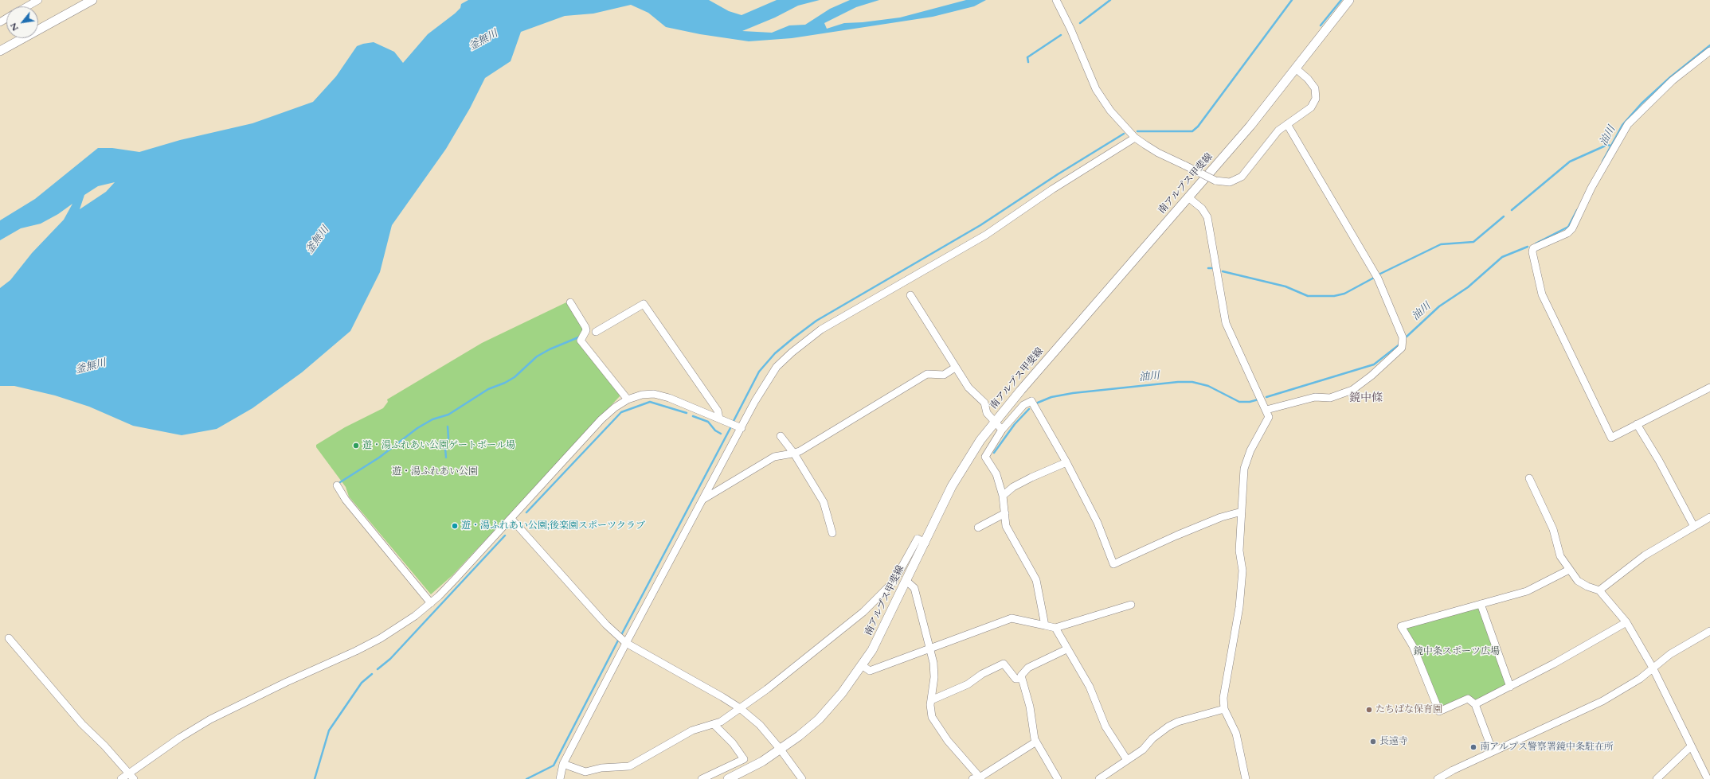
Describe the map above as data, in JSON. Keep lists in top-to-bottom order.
{
  "streets": {
    "main road": ["南アルプス甲斐線"]
  },
  "districts": ["鏡中條"],
  "water": ["釜無川", "油川"],
  "parks": ["遊・湯ふれあい公園", "鏡中条スポーツ広場"],
  "places": [
    "遊・湯ふれあい公園ゲートボール場",
    "遊・湯ふれあい公園;後楽園スポーツクラブ",
    "たちばな保育園",
    "長遠寺",
    "南アルプス警察署鏡中条駐在所"
  ],
  "north": "bottom left"
}
